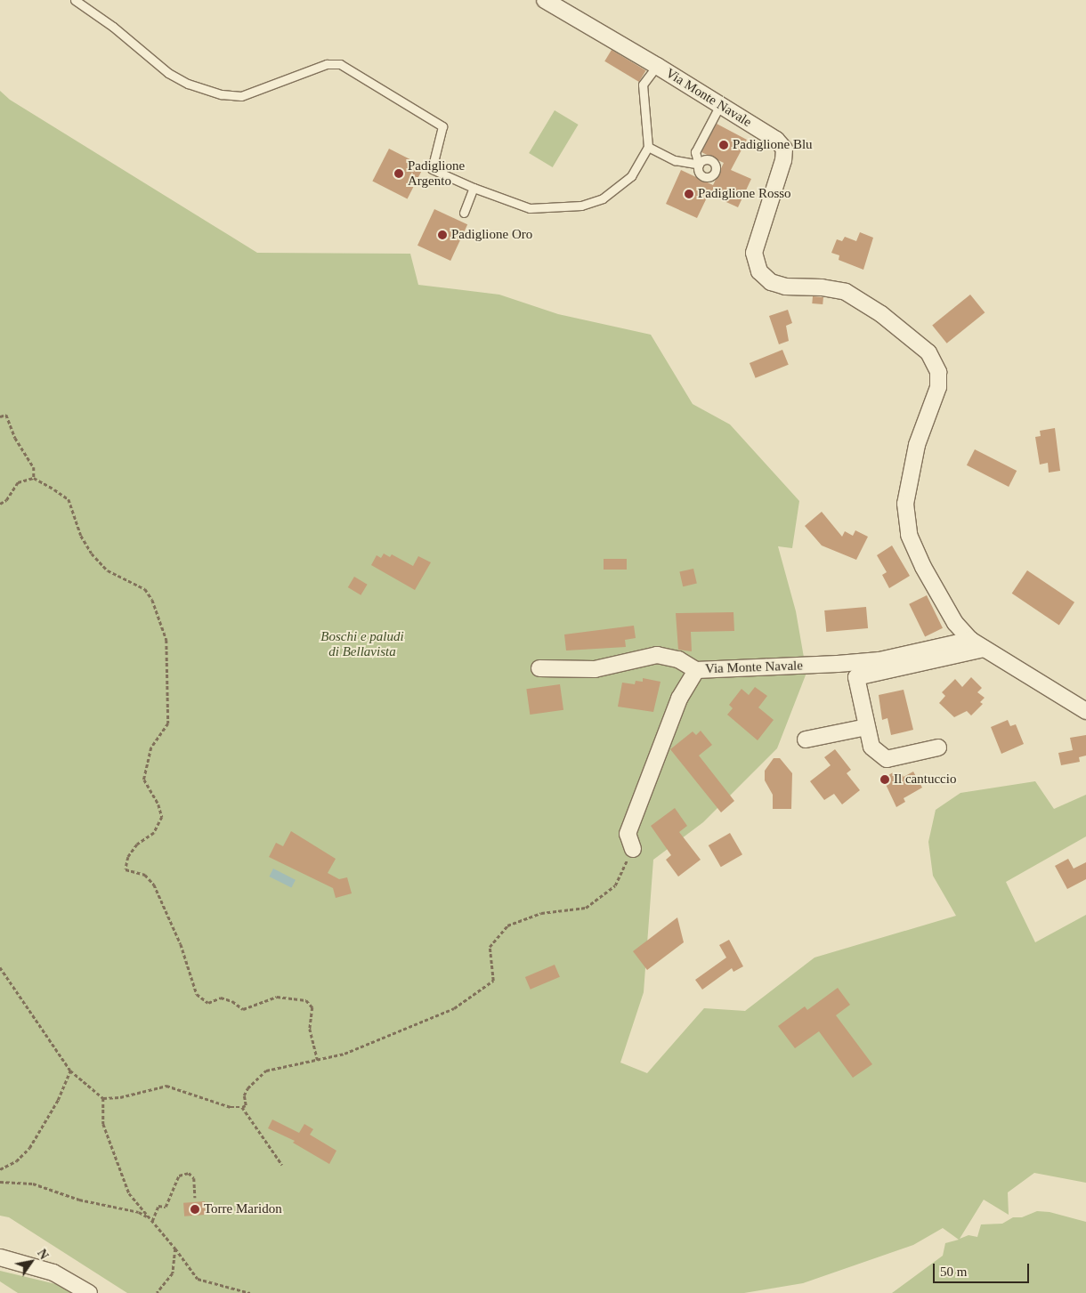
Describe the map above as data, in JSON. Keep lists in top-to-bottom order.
{
  "streets": {
    "street": ["Via Monte Navale"]
  },
  "parks": ["Boschi e paludi di Bellavista"],
  "places": [
    "Padiglione Blu",
    "Padiglione Argento",
    "Padiglione Rosso",
    "Padiglione Oro",
    "Il cantuccio",
    "Torre Maridon"
  ],
  "scale_bar": "50 m",
  "north": "top right"
}
